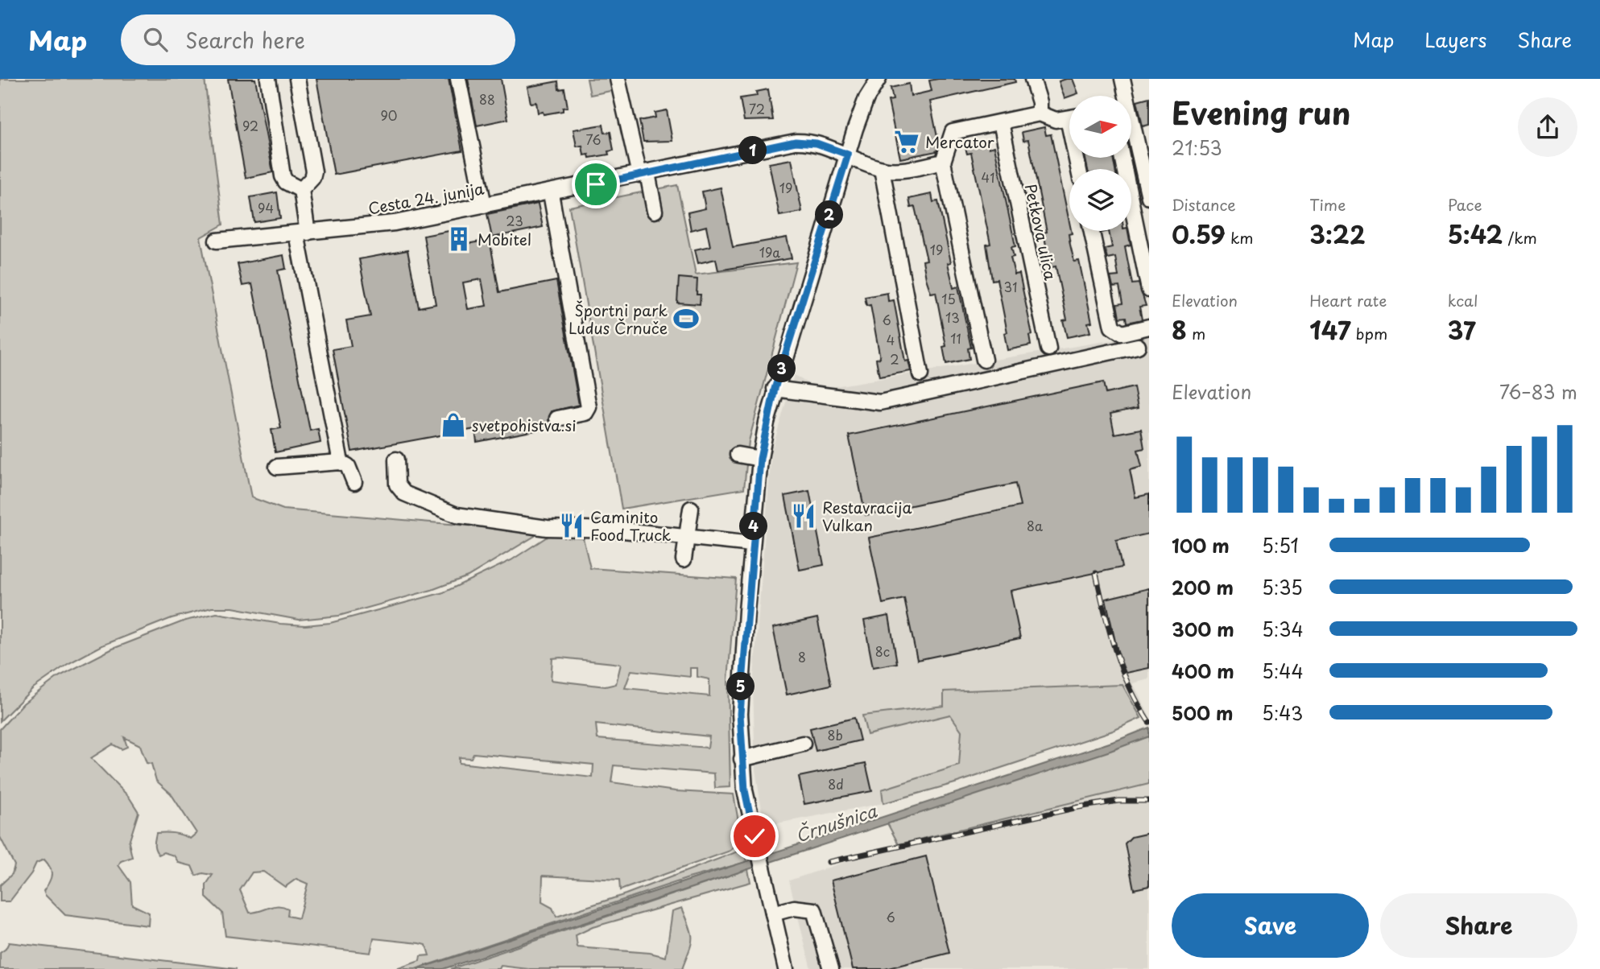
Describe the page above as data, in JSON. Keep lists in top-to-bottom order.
{
  "streets": {
    "street": ["Cesta 24. junija", "Petkova ulica"]
  },
  "water": ["Črnušnica"],
  "places": {
    "supermarket": ["Mercator"],
    "building": ["Mobitel"],
    "sports": ["Športni park Ludus Črnuče"],
    "shop": ["svetpohistva.si"],
    "restaurant": ["Restavracija Vulkan", "Caminito Food Truck"]
  },
  "house_numbers": [
    "88",
    "72",
    "90",
    "92",
    "76",
    "41",
    "19",
    "94",
    "23",
    "19",
    "19a",
    "31",
    "15",
    "13",
    "6",
    "11",
    "4",
    "2",
    "8a",
    "8c",
    "8",
    "8b",
    "8d",
    "6"
  ],
  "north": "right",
  "page": {
    "header": "Map",
    "search": "Search here",
    "nav": ["Map", "Layers", "Share"],
    "heading": ["Evening run", "21:53"],
    "pins": [
      "1",
      "2",
      "3",
      "4",
      "5"
    ],
    "stats": [
      ["Distance", "0.59 km"],
      ["Time", "3:22"],
      ["Pace", "5:42 /km"],
      ["Elevation", "8 m"],
      ["Heart rate", "147 bpm"],
      ["kcal", "37"]
    ],
    "chart": ["Elevation", "76–83 m"],
    "list": [
      {
        "name": "100 m",
        "note": "5:51"
      },
      {
        "name": "200 m",
        "note": "5:35"
      },
      {
        "name": "300 m",
        "note": "5:34"
      },
      {
        "name": "400 m",
        "note": "5:44"
      },
      {
        "name": "500 m",
        "note": "5:43"
      }
    ],
    "buttons": ["Save", "Share"]
  }
}
